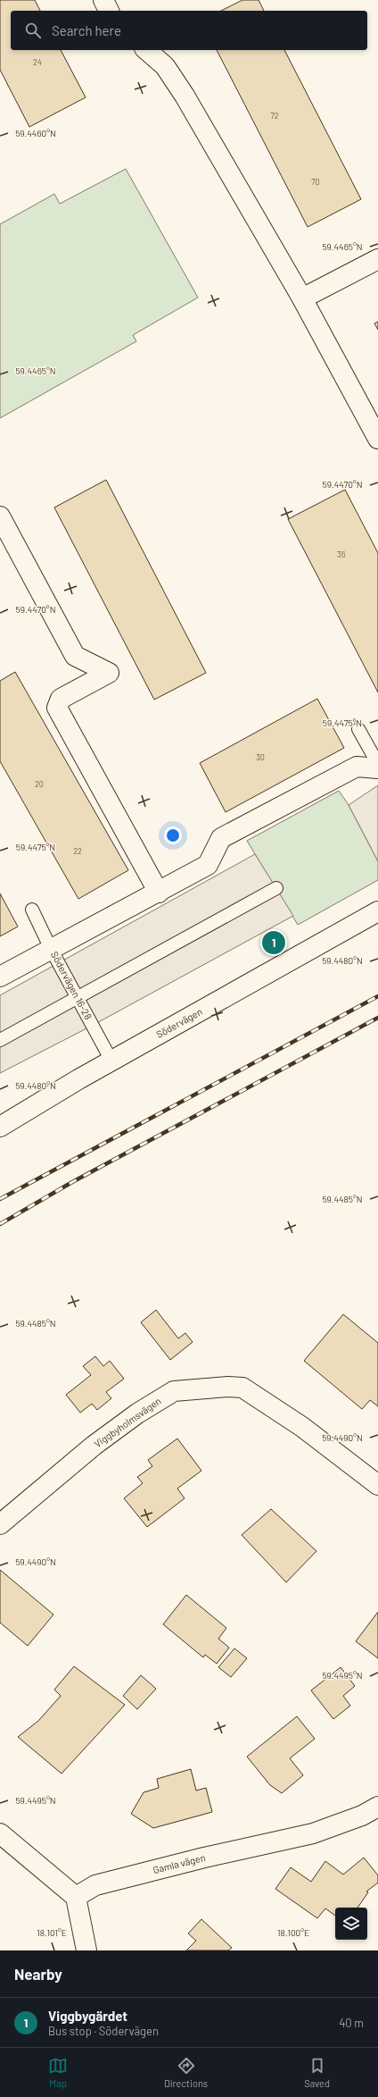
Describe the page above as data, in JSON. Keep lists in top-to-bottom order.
{
  "streets": {
    "street": ["Södervägen", "Viggbyholmsvägen", "Gamla vägen"],
    "lane": ["Södervägen 16-28"]
  },
  "crossings": [
    ["Södervägen 16-28", "Södervägen"]
  ],
  "house_numbers": [
    "24",
    "72",
    "70",
    "36",
    "30",
    "20",
    "22"
  ],
  "page": {
    "search": "Search here",
    "pins": "1",
    "heading": "Nearby",
    "list": [
      {
        "mark": "1",
        "name": "Viggbygärdet",
        "note": "Bus stop · Södervägen",
        "value": "40 m"
      }
    ],
    "nav": ["Map", "Directions", "Saved"]
  },
  "coordinates": [
    "59.4460°N",
    "59.4465°N",
    "59.4470°N",
    "59.4475°N",
    "59.4480°N",
    "59.4485°N",
    "59.4490°N",
    "59.4495°N",
    "18.101°E",
    "18.100°E"
  ]
}
